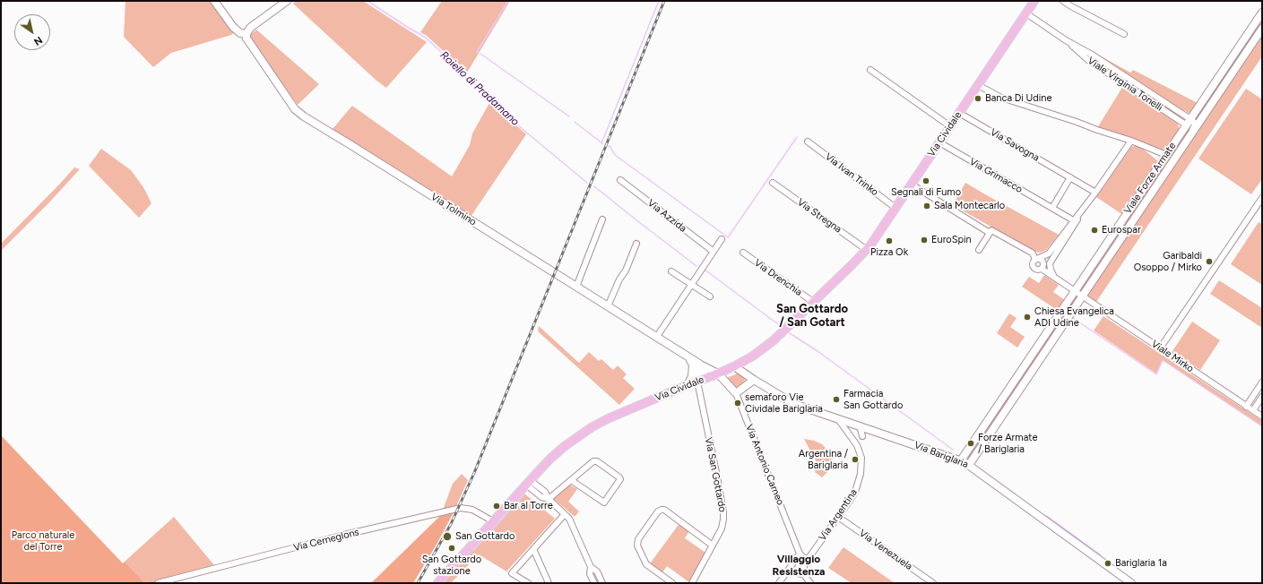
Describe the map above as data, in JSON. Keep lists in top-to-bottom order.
{
  "streets": {
    "main road": ["Via Cividale"],
    "street": [
      "Viale Virginia Tonelli",
      "Via Savogna",
      "Via Ivan Trinko",
      "Via Grimacco",
      "Viale Forze Armate",
      "Via Tolmino",
      "Via Azzida",
      "Via Stregna",
      "Via Drenchia",
      "Viale Mirko",
      "Via Bariglaria",
      "Via Antonio Carneo",
      "Via San Gottardo",
      "Via Argentina",
      "Via Cerneglons",
      "Via Venezuela"
    ]
  },
  "crossings": [
    ["Viale Virginia Tonelli", "Via Cividale"],
    ["Viale Virginia Tonelli", "Viale Forze Armate"],
    ["Via Cividale", "Via Savogna"],
    ["Via Cividale", "Via Ivan Trinko"],
    ["Via Cividale", "Via Grimacco"],
    ["Via Cividale", "Via Tolmino"],
    ["Via Cividale", "Via Stregna"],
    ["Via Cividale", "Via Drenchia"],
    ["Via Cividale", "Via Bariglaria"],
    ["Via Cividale", "Via Antonio Carneo"],
    ["Via Cividale", "Via San Gottardo"],
    ["Via Cividale", "Via Cerneglons"],
    ["Viale Forze Armate", "Viale Mirko"],
    ["Viale Forze Armate", "Via Bariglaria"],
    ["Via Tolmino", "Via Antonio Carneo"],
    ["Via Tolmino", "Via San Gottardo"],
    ["Via Bariglaria", "Via Argentina"],
    ["Via Antonio Carneo", "Via Argentina"],
    ["Via Argentina", "Via Venezuela"]
  ],
  "districts": ["San Gottardo / San Gotart", "Villaggio Resistenza"],
  "water": ["Roiello di Pradamano"],
  "parks": ["Parco naturale del Torre"],
  "places": [
    "Banca Di Udine",
    "Segnali di Fumo",
    "Sala Montecarlo",
    "Eurospar",
    "EuroSpin",
    "Pizza Ok",
    "Garibaldi Osoppo / Mirko",
    "Chiesa Evangelica ADI Udine",
    "Farmacia San Gottardo",
    "semaforo Vie Cividale Bariglaria",
    "Forze Armate / Bariglaria",
    "Argentina / Bariglaria",
    "Bar al Torre",
    "San Gottardo",
    "San Gottardo stazione",
    "Bariglaria 1a"
  ],
  "north": "bottom right"
}
